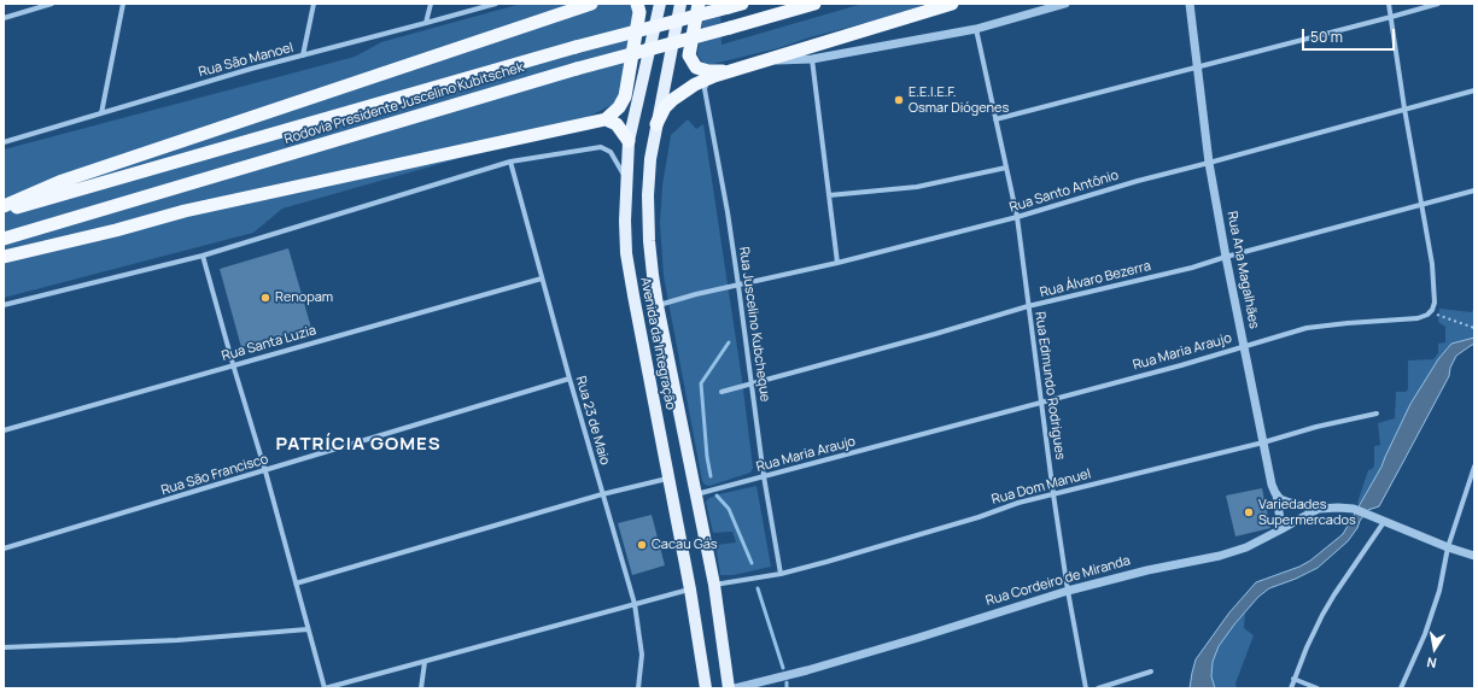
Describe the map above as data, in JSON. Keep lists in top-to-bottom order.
{
  "streets": {
    "highway": ["Rodovia Presidente Juscelino Kubitschek"],
    "main road": ["Avenida da Integração"],
    "street": [
      "Rua São Manoel",
      "Rua Santo Antônio",
      "Rua Ana Magalhães",
      "Rua Álvaro Bezerra",
      "Rua Juscelino Kubcheque",
      "Rua Santa Luzia",
      "Rua Maria Araujo",
      "Rua Edmundo Rodrigues",
      "Rua 23 de Maio",
      "Rua São Francisco",
      "Rua Dom Manuel",
      "Rua Cordeiro de Miranda"
    ]
  },
  "crossings": [
    ["Rua Santo Antônio", "Rua Ana Magalhães"],
    ["Rua Santo Antônio", "Rua Juscelino Kubcheque"],
    ["Rua Santo Antônio", "Avenida da Integração"],
    ["Rua Santo Antônio", "Rua Edmundo Rodrigues"],
    ["Rua Ana Magalhães", "Rua Álvaro Bezerra"],
    ["Rua Ana Magalhães", "Rua Maria Araujo"],
    ["Rua Ana Magalhães", "Rua Dom Manuel"],
    ["Rua Ana Magalhães", "Rua Cordeiro de Miranda"],
    ["Rua Álvaro Bezerra", "Rua Juscelino Kubcheque"],
    ["Rua Álvaro Bezerra", "Rua Edmundo Rodrigues"],
    ["Rua Juscelino Kubcheque", "Rua Maria Araujo"],
    ["Rua Juscelino Kubcheque", "Rua Dom Manuel"],
    ["Rua Santa Luzia", "Rua 23 de Maio"],
    ["Avenida da Integração", "Rua Maria Araujo"],
    ["Avenida da Integração", "Rua Dom Manuel"],
    ["Rua Maria Araujo", "Rua Edmundo Rodrigues"],
    ["Rua Edmundo Rodrigues", "Rua Dom Manuel"],
    ["Rua Edmundo Rodrigues", "Rua Cordeiro de Miranda"],
    ["Rua 23 de Maio", "Rua São Francisco"]
  ],
  "districts": ["PATRÍCIA GOMES"],
  "places": [
    "E.E.I.E.F. Osmar Diógenes",
    "Renopam",
    "Variedades Supermercados",
    "Cacau Gás"
  ],
  "scale_bar": "50 m",
  "north": "bottom"
}
